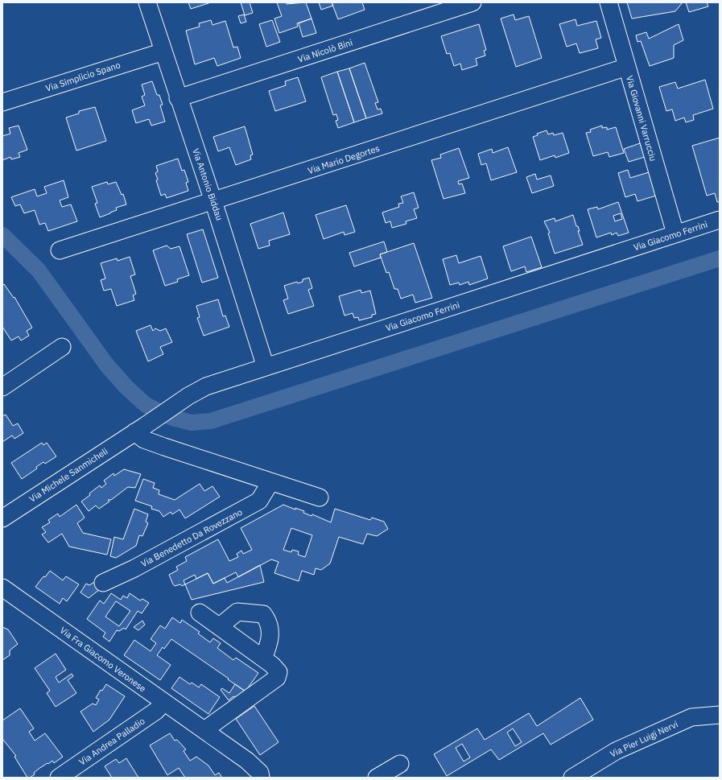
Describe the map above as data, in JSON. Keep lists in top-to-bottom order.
{
  "streets": {
    "street": [
      "Via Nicolò Bini",
      "Via Simplicio Spano",
      "Via Giovanni Varrucciu",
      "Via Mario Degortes",
      "Via Antonio Biddau",
      "Via Giacomo Ferrini",
      "Via Michele Sanmicheli",
      "Via Benedetto Da Rovezzano",
      "Via Fra Giacomo Veronese",
      "Via Pier Luigi Nervi",
      "Via Andrea Palladio"
    ]
  },
  "crossings": [
    ["Via Nicolò Bini", "Via Antonio Biddau"],
    ["Via Simplicio Spano", "Via Antonio Biddau"],
    ["Via Giovanni Varrucciu", "Via Mario Degortes"],
    ["Via Giovanni Varrucciu", "Via Giacomo Ferrini"],
    ["Via Mario Degortes", "Via Antonio Biddau"],
    ["Via Antonio Biddau", "Via Giacomo Ferrini"],
    ["Via Giacomo Ferrini", "Via Michele Sanmicheli"],
    ["Via Fra Giacomo Veronese", "Via Andrea Palladio"]
  ]
}
